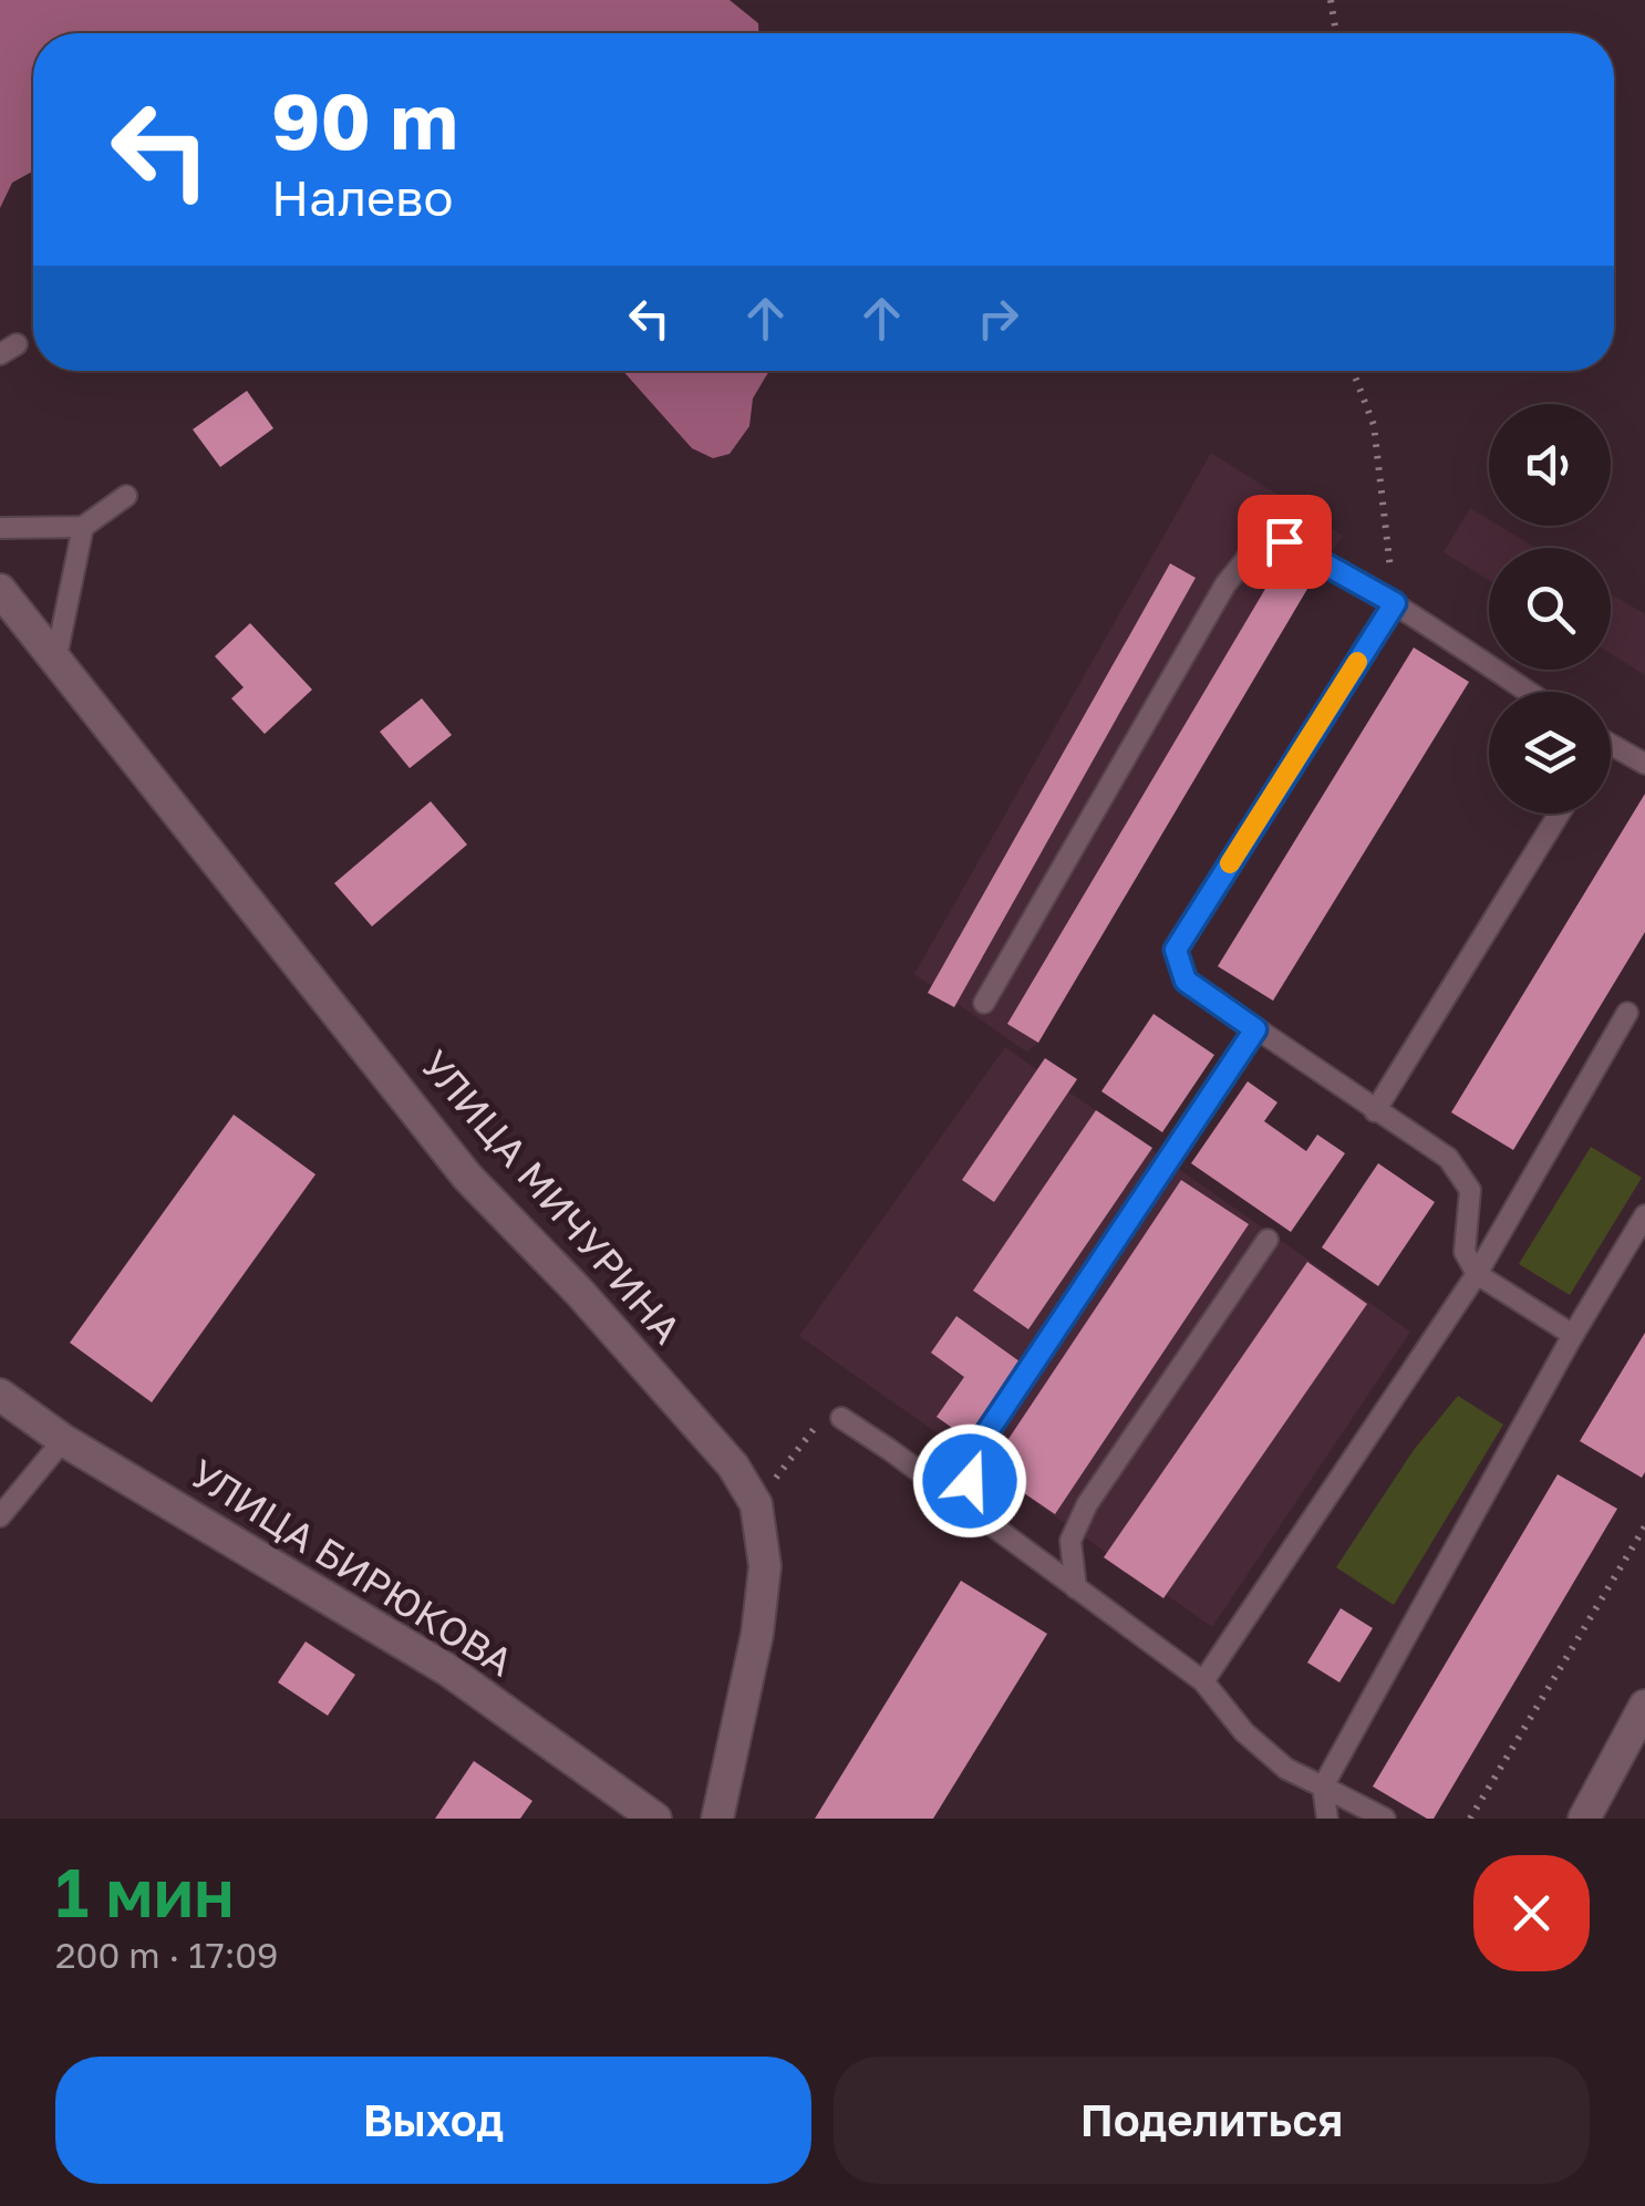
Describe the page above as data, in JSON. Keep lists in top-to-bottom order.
{
  "streets": {
    "street": ["УЛИЦА МИЧУРИНА", "УЛИЦА БИРЮКОВА"]
  },
  "page": {
    "turn": ["90 m", "Налево"],
    "heading": ["1 мин", "200 m · 17:09"],
    "buttons": ["Выход", "Поделиться"]
  }
}
